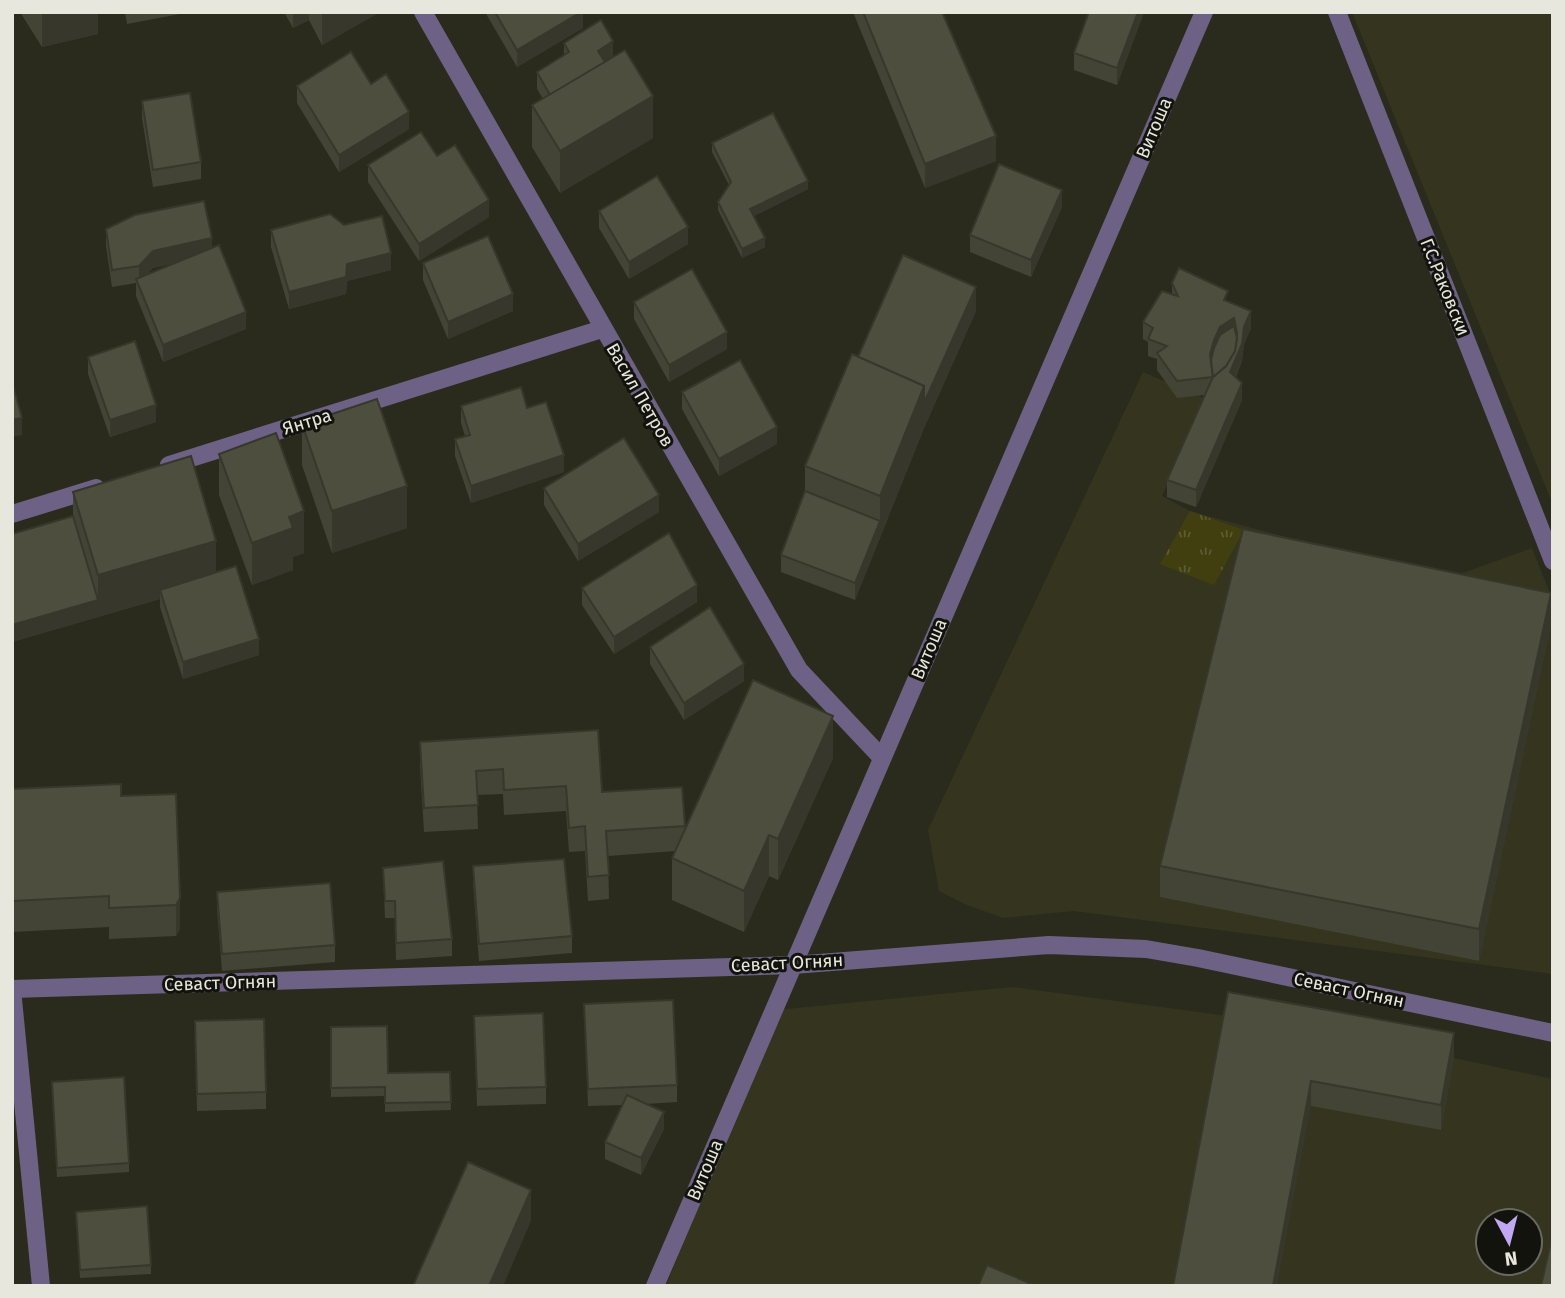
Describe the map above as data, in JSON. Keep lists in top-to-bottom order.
{
  "streets": {
    "street": [
      "Витоша",
      "Г.С.Раковски",
      "Васил Петров",
      "Янтра",
      "Севаст Огнян"
    ]
  },
  "crossings": [
    ["Витоша", "Васил Петров"],
    ["Витоша", "Севаст Огнян"],
    ["Васил Петров", "Янтра"]
  ],
  "north": "bottom"
}
